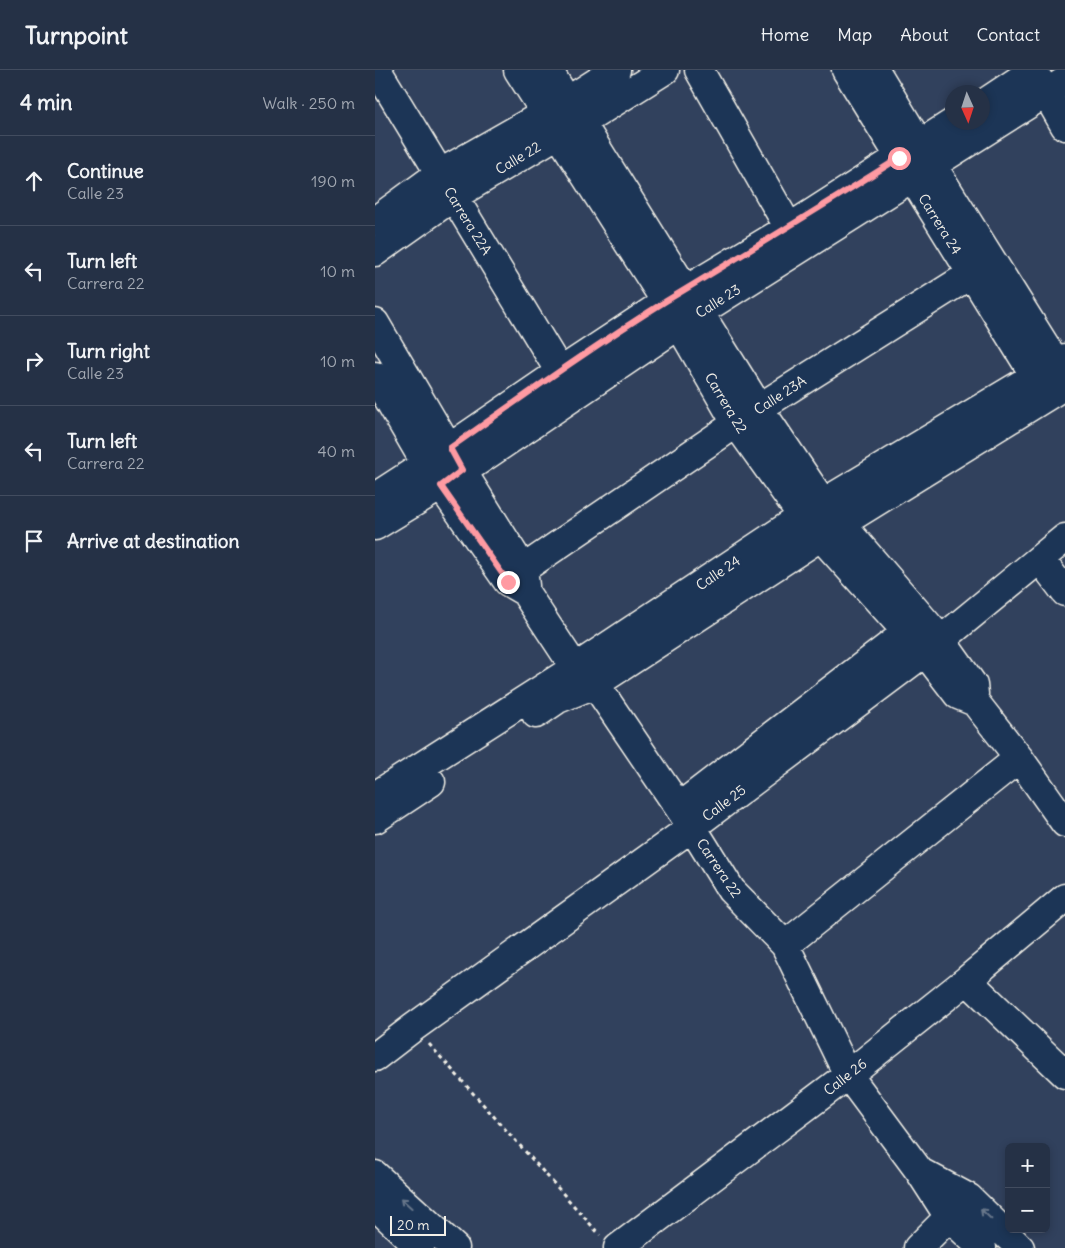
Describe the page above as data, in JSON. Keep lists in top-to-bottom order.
{
  "streets": {
    "street": [
      "Calle 22",
      "Carrera 22A",
      "Carrera 24",
      "Calle 23",
      "Calle 23A",
      "Carrera 22",
      "Calle 24",
      "Calle 25",
      "Calle 26"
    ]
  },
  "crossings": [
    ["Calle 22", "Carrera 22A"],
    ["Calle 22", "Carrera 22"],
    ["Carrera 22A", "Calle 23"],
    ["Carrera 24", "Calle 23"],
    ["Carrera 24", "Calle 23A"],
    ["Carrera 24", "Calle 24"],
    ["Calle 23", "Carrera 22"],
    ["Calle 23A", "Carrera 22"],
    ["Carrera 22", "Calle 24"],
    ["Carrera 22", "Calle 25"],
    ["Carrera 22", "Calle 26"]
  ],
  "scale_bar": "20 m",
  "north": "bottom",
  "page": {
    "header": "Turnpoint",
    "nav": [
      "Home",
      "Map",
      "About",
      "Contact"
    ],
    "heading": ["4 min", "Walk · 250 m"],
    "list": [
      ["Continue", "Calle 23", "190 m"],
      ["Turn left", "Carrera 22", "10 m"],
      ["Turn right", "Calle 23", "10 m"],
      ["Turn left", "Carrera 22", "40 m"],
      "Arrive at destination"
    ],
    "map_buttons": ["+", "−"],
    "scale": "20 m"
  }
}
